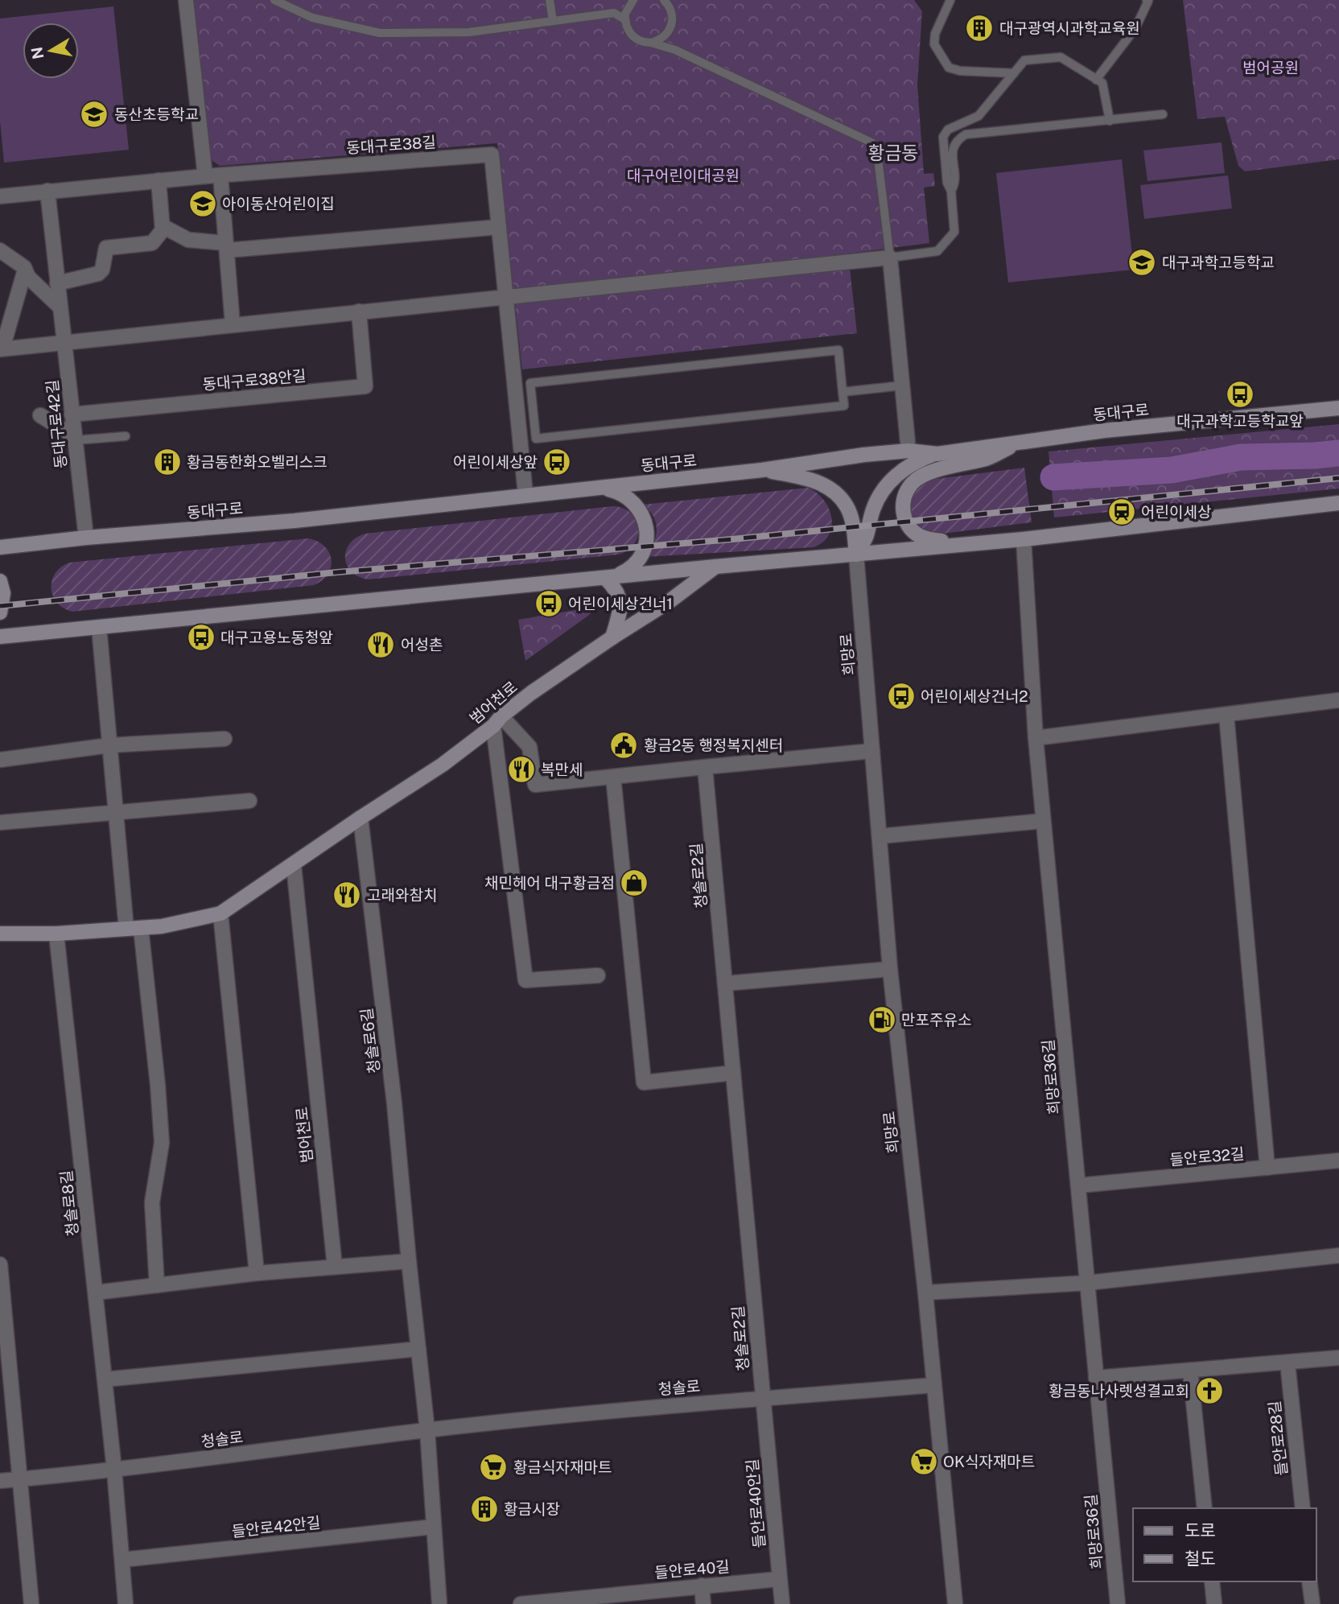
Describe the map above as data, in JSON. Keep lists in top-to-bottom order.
{
  "streets": {
    "main road": ["동대구로", "범어천로"],
    "street": [
      "동대구로38길",
      "동대구로38안길",
      "동대구로42길",
      "희망로",
      "청솔로2길",
      "청솔로6길",
      "희망로36길",
      "들안로32길",
      "청솔로8길",
      "청솔로",
      "들안로28길",
      "들안로40안길",
      "들안로42안길",
      "들안로40길"
    ]
  },
  "crossings": [
    ["동대구로38길", "동대구로"],
    ["동대구로38길", "동대구로42길"],
    ["동대구로38안길", "동대구로42길"],
    ["동대구로", "동대구로42길"],
    ["희망로", "청솔로"],
    ["범어천로", "청솔로6길"],
    ["범어천로", "청솔로8길"],
    ["청솔로2길", "청솔로"],
    ["청솔로2길", "들안로40안길"],
    ["청솔로6길", "청솔로"],
    ["희망로36길", "들안로32길"],
    ["청솔로8길", "청솔로"],
    ["청솔로", "들안로40안길"],
    ["들안로40안길", "들안로40길"]
  ],
  "districts": ["황금동"],
  "parks": ["범어공원", "대구어린이대공원"],
  "places": {
    "building": ["대구광역시과학교육원", "황금동한화오벨리스크", "황금시장"],
    "school or university": ["동산초등학교", "아이동산어린이집", "대구과학고등학교"],
    "bus stop": [
      "대구과학고등학교앞",
      "어린이세상앞",
      "어린이세상건너1",
      "대구고용노동청앞",
      "어린이세상건너2"
    ],
    "station": ["어린이세상"],
    "restaurant": ["어성촌", "복만세", "고래와참치"],
    "public building": ["황금2동 행정복지센터"],
    "shop": ["채민헤어 대구황금점"],
    "fuel station": ["만포주유소"],
    "church": ["황금동나사렛성결교회"],
    "supermarket": ["OK식자재마트", "황금식자재마트"]
  },
  "legend": ["도로", "철도"],
  "north": "left"
}
